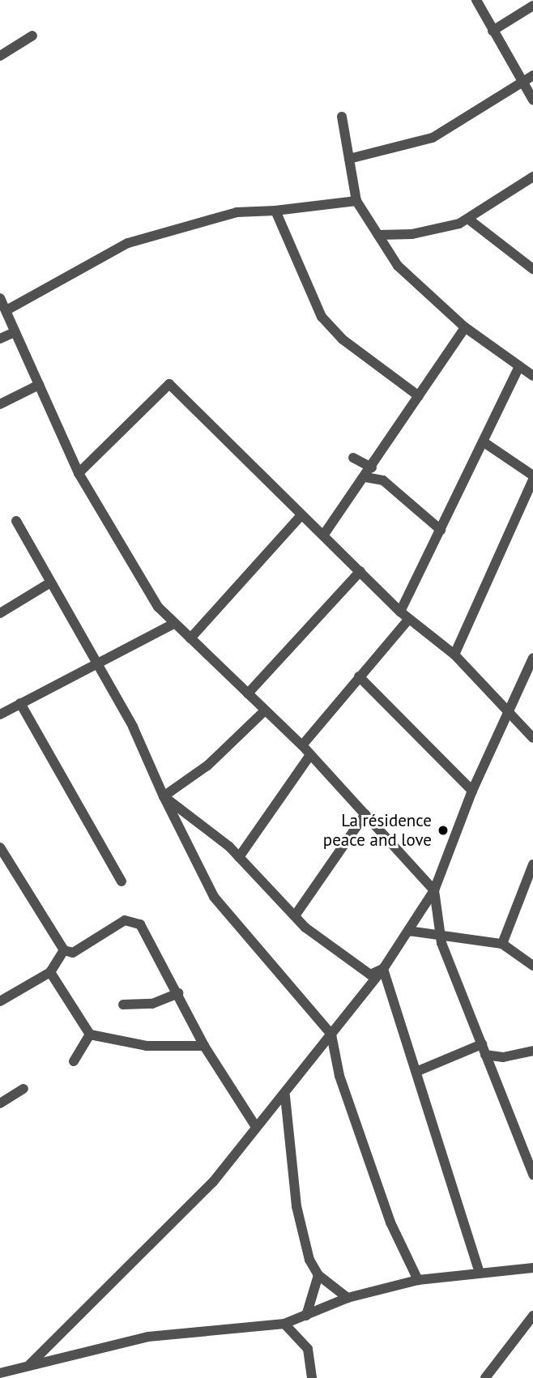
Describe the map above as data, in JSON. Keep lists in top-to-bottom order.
{
  "places": ["La résidence peace and love"]
}
